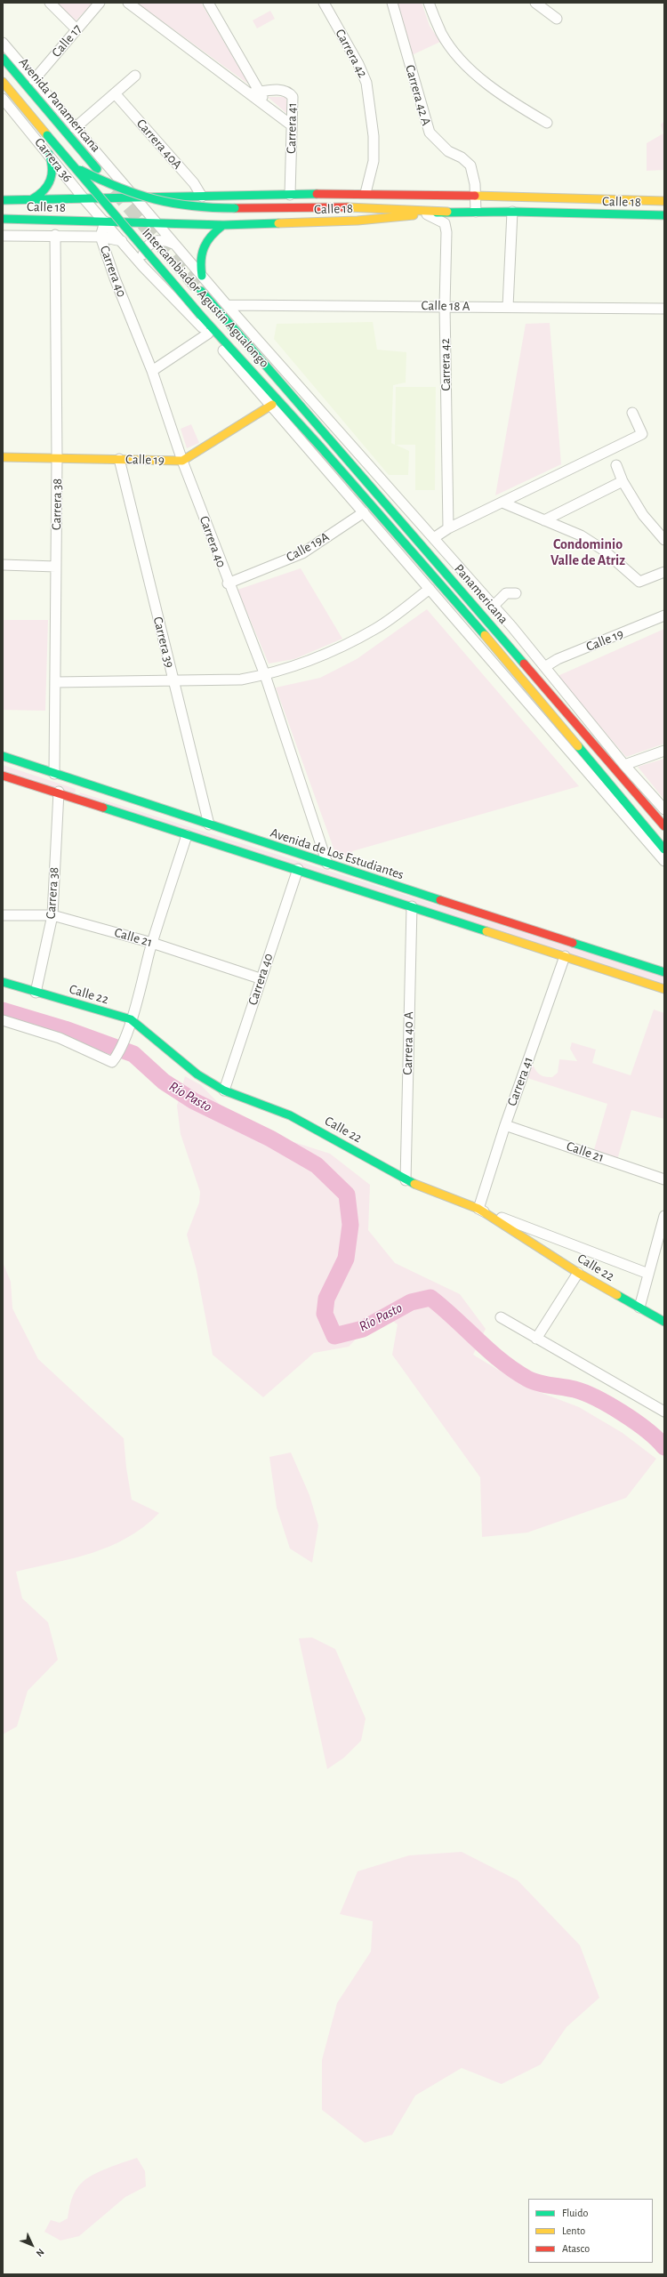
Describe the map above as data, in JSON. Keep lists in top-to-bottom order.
{
  "streets": {
    "main road": [
      "Avenida Panamericana",
      "Calle 18",
      "Intercambiador Agustin Agualongo",
      "Calle 19",
      "Panamericana",
      "Avenida de Los Estudiantes",
      "Calle 22"
    ],
    "street": [
      "Calle 17",
      "Carrera 42",
      "Carrera 42 A",
      "Carrera 41",
      "Carrera 40A",
      "Carrera 36",
      "Carrera 40",
      "Calle 18 A",
      "Carrera 38",
      "Calle 19A",
      "Carrera 39",
      "Calle 21",
      "Carrera 40 A"
    ]
  },
  "crossings": [
    ["Carrera 42", "Calle 18"],
    ["Carrera 42", "Calle 18 A"],
    ["Carrera 42 A", "Calle 18"],
    ["Carrera 41", "Calle 18"],
    ["Carrera 41", "Avenida de Los Estudiantes"],
    ["Carrera 41", "Calle 21"],
    ["Carrera 41", "Calle 22"],
    ["Carrera 40A", "Calle 18"],
    ["Carrera 36", "Calle 18"],
    ["Carrera 36", "Carrera 40"],
    ["Carrera 36", "Intercambiador Agustin Agualongo"],
    ["Carrera 36", "Calle 19"],
    ["Carrera 36", "Calle 19A"],
    ["Calle 18", "Carrera 40"],
    ["Carrera 40", "Calle 19"],
    ["Carrera 40", "Calle 19A"],
    ["Carrera 40", "Avenida de Los Estudiantes"],
    ["Carrera 40", "Calle 21"],
    ["Carrera 40", "Calle 22"],
    ["Intercambiador Agustin Agualongo", "Panamericana"],
    ["Calle 19", "Carrera 38"],
    ["Calle 19", "Carrera 39"],
    ["Carrera 38", "Avenida de Los Estudiantes"],
    ["Carrera 38", "Calle 21"],
    ["Carrera 38", "Calle 22"],
    ["Carrera 39", "Avenida de Los Estudiantes"],
    ["Avenida de Los Estudiantes", "Carrera 40 A"],
    ["Calle 22", "Carrera 40 A"]
  ],
  "districts": ["Condominio Valle de Atriz"],
  "water": ["Río Pasto"],
  "legend": ["Fluido", "Lento", "Atasco"],
  "north": "bottom right"
}
